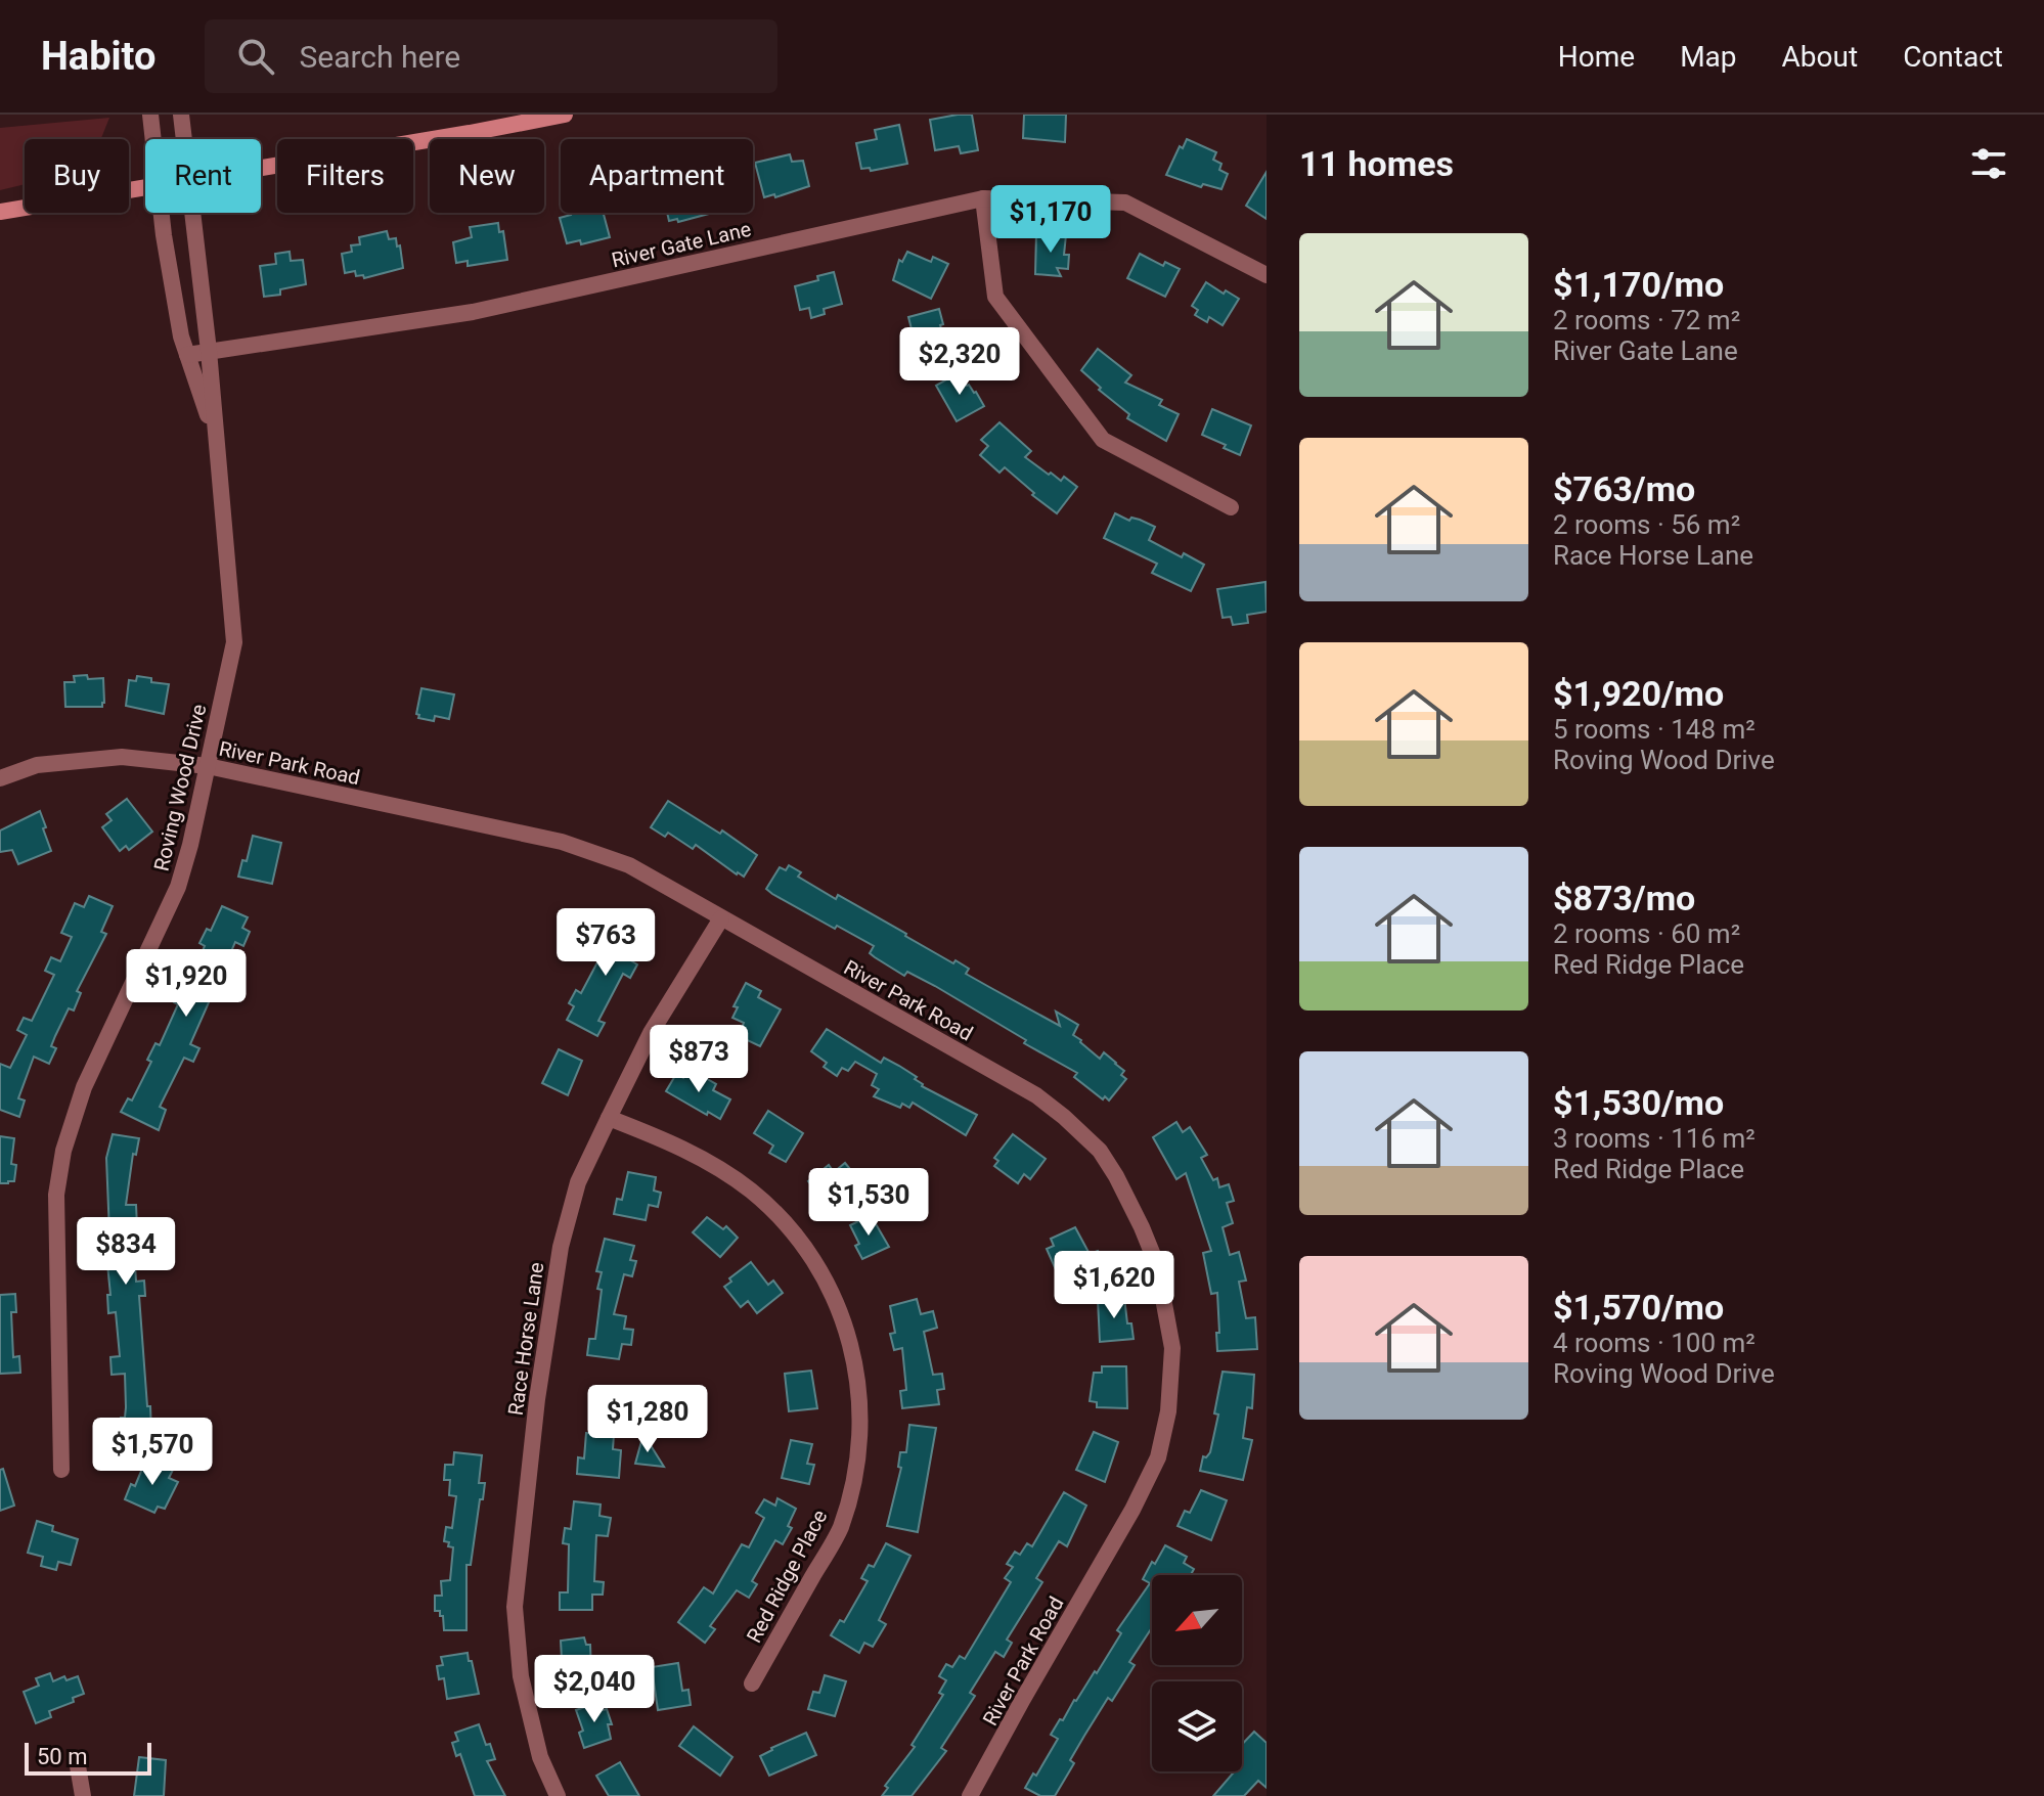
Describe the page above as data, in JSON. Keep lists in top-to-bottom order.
{
  "streets": {
    "street": [
      "River Gate Lane",
      "River Park Road",
      "Roving Wood Drive",
      "Race Horse Lane",
      "Red Ridge Place"
    ]
  },
  "crossings": [
    ["River Gate Lane", "Roving Wood Drive"],
    ["River Park Road", "Roving Wood Drive"],
    ["River Park Road", "Race Horse Lane"],
    ["Race Horse Lane", "Red Ridge Place"]
  ],
  "scale_bar": "50 m",
  "north": "bottom left",
  "page": {
    "header": "Habito",
    "search": "Search here",
    "nav": [
      "Home",
      "Map",
      "About",
      "Contact"
    ],
    "heading": "11 homes",
    "chip": [
      "Buy",
      "Rent",
      "Filters",
      "New",
      "Apartment"
    ],
    "price": [
      "$1,170",
      "$2,320",
      "$763",
      "$1,920",
      "$873",
      "$1,530",
      "$834",
      "$1,620",
      "$1,280",
      "$1,570",
      "$2,040"
    ],
    "list": [
      {
        "name": "$1,170/mo",
        "note": "2 rooms · 72 m² · River Gate Lane"
      },
      {
        "name": "$763/mo",
        "note": "2 rooms · 56 m² · Race Horse Lane"
      },
      {
        "name": "$1,920/mo",
        "note": "5 rooms · 148 m² · Roving Wood Drive"
      },
      {
        "name": "$873/mo",
        "note": "2 rooms · 60 m² · Red Ridge Place"
      },
      {
        "name": "$1,530/mo",
        "note": "3 rooms · 116 m² · Red Ridge Place"
      },
      {
        "name": "$1,570/mo",
        "note": "4 rooms · 100 m² · Roving Wood Drive"
      }
    ],
    "scale": "50 m"
  }
}
